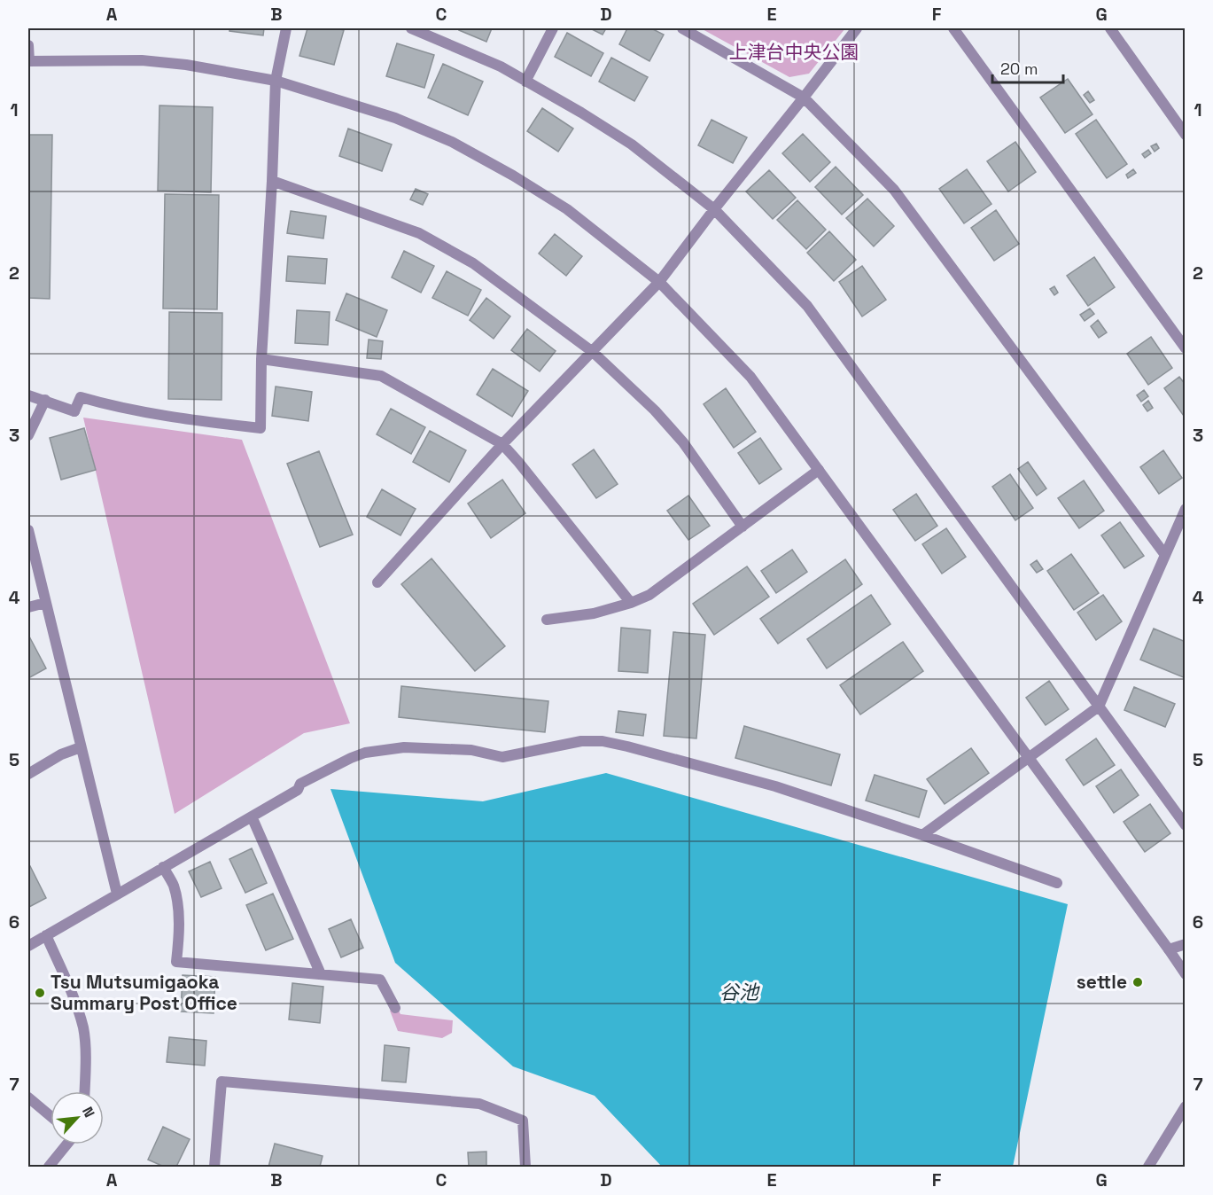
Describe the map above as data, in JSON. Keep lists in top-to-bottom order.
{
  "water": ["谷池"],
  "parks": ["上津台中央公園"],
  "places": ["settle", "Tsu Mutsumigaoka Summary Post Office"],
  "scale_bar": "20 m",
  "north": "top right",
  "grid": {
    "columns": [
      "A",
      "B",
      "C",
      "D",
      "E",
      "F",
      "G"
    ],
    "rows": [
      "1",
      "2",
      "3",
      "4",
      "5",
      "6",
      "7"
    ]
  }
}
